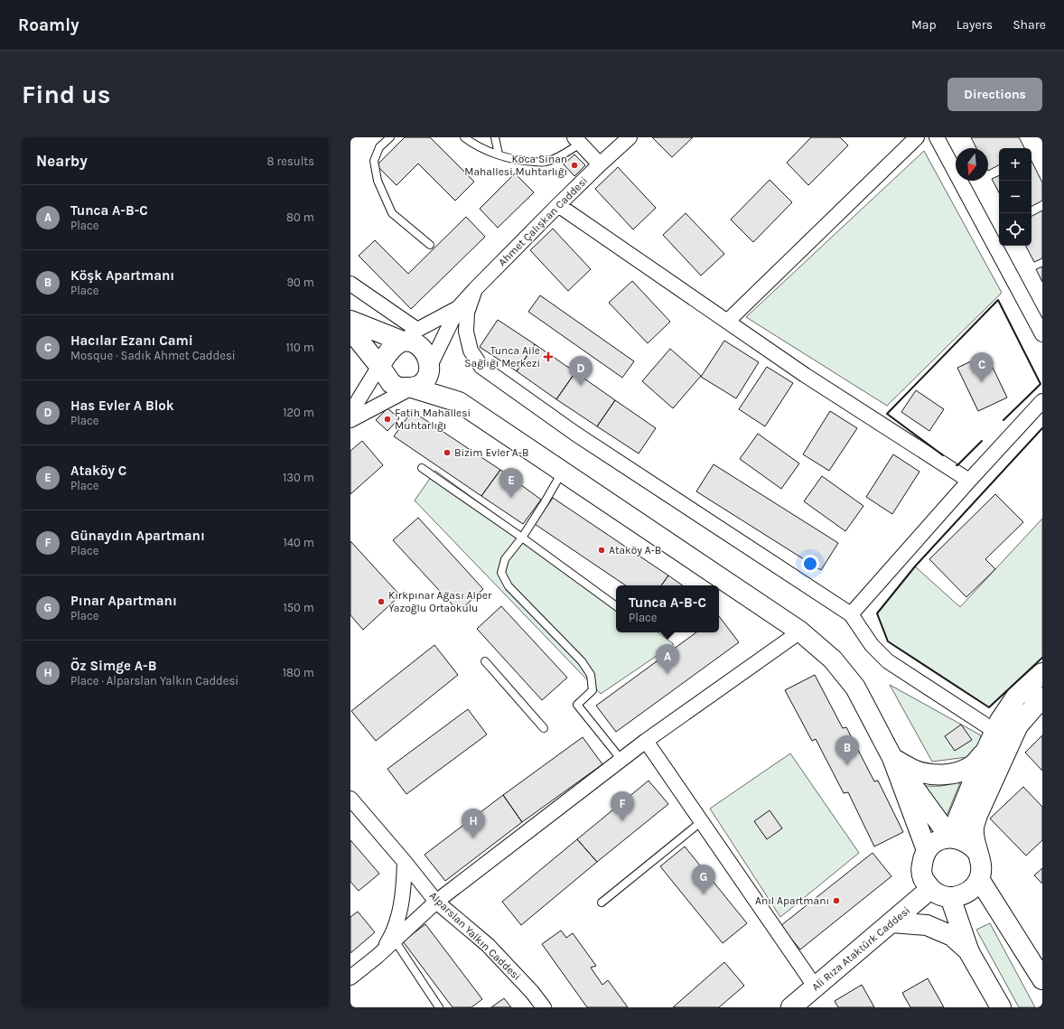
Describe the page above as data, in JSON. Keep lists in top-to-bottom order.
{
  "streets": {
    "main road": ["Ali Rıza Ataktürk Caddesi"],
    "street": ["Ahmet Çalışkan Caddesi", "Alparslan Yalkın Caddesi"]
  },
  "places": {
    "other": [
      "Koca Sinan Mahallesi Muhtarlığı",
      "Fatih Mahallesi Muhtarlığı",
      "Bizim Evler A-B",
      "Ataköy A-B",
      "Kırkpınar Ağası Alper Yazoğlu Ortaokulu",
      "Anıl Apartmanı"
    ],
    "health": ["Tunca Aile Sağlığı Merkezi"]
  },
  "north": "bottom",
  "page": {
    "header": "Roamly",
    "nav": ["Map", "Layers", "Share"],
    "buttons": "Directions",
    "title": "Find us",
    "heading": ["Nearby", "8 results"],
    "map_buttons": ["+", "−"],
    "list": [
      {
        "mark": "A",
        "name": "Tunca A-B-C",
        "note": "Place",
        "value": "80 m"
      },
      {
        "mark": "B",
        "name": "Köşk Apartmanı",
        "note": "Place",
        "value": "90 m"
      },
      {
        "mark": "C",
        "name": "Hacılar Ezanı Cami",
        "note": "Mosque · Sadık Ahmet Caddesi",
        "value": "110 m"
      },
      {
        "mark": "D",
        "name": "Has Evler A Blok",
        "note": "Place",
        "value": "120 m"
      },
      {
        "mark": "E",
        "name": "Ataköy C",
        "note": "Place",
        "value": "130 m"
      },
      {
        "mark": "F",
        "name": "Günaydın Apartmanı",
        "note": "Place",
        "value": "140 m"
      },
      {
        "mark": "G",
        "name": "Pınar Apartmanı",
        "note": "Place",
        "value": "150 m"
      },
      {
        "mark": "H",
        "name": "Öz Simge A-B",
        "note": "Place · Alparslan Yalkın Caddesi",
        "value": "180 m"
      }
    ],
    "pins": [
      "C",
      "D",
      "E",
      "A",
      "B",
      "F",
      "H",
      "G"
    ],
    "popup": ["Tunca A-B-C", "Place"]
  }
}
